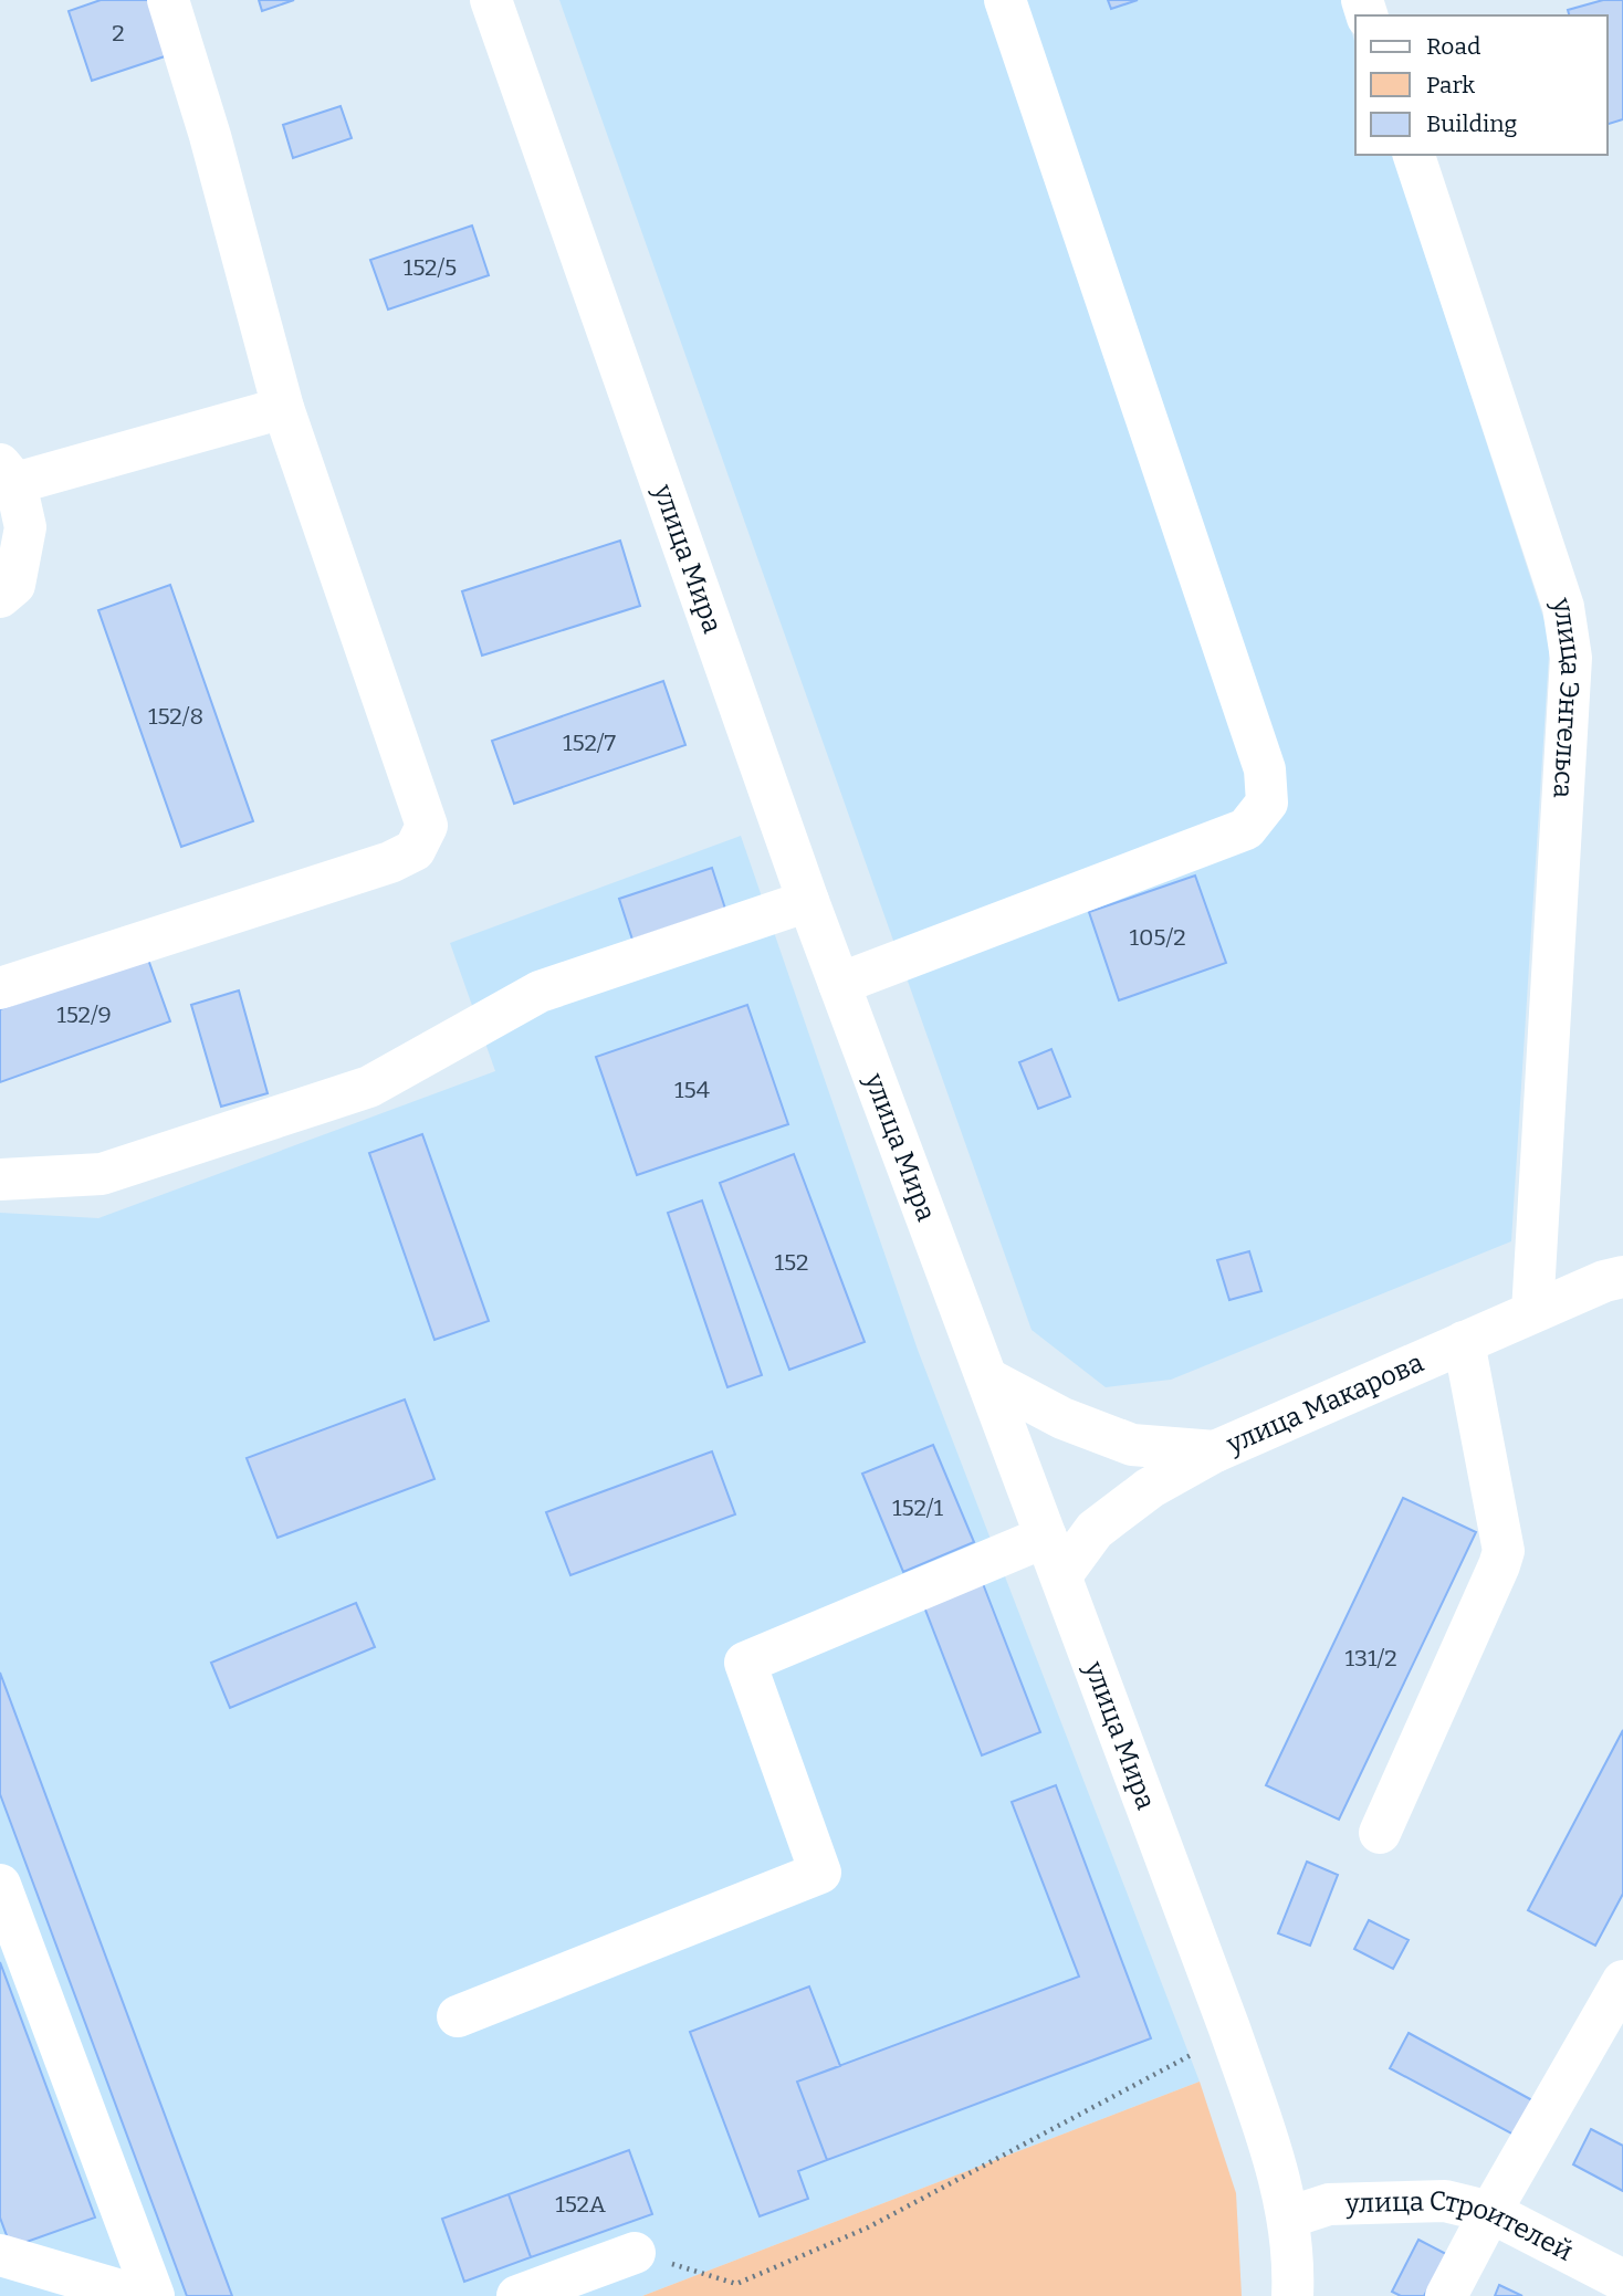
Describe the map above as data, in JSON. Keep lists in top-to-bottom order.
{
  "streets": {
    "street": [
      "улица Мира",
      "улица Энгельса",
      "улица Макарова",
      "улица Строителей"
    ]
  },
  "crossings": [
    ["улица Мира", "улица Макарова"],
    ["улица Мира", "улица Строителей"],
    ["улица Энгельса", "улица Макарова"]
  ],
  "house_numbers": [
    "2",
    "152/5",
    "152/8",
    "152/7",
    "105/2",
    "152/9",
    "154",
    "152",
    "152/1",
    "131/2",
    "152А"
  ],
  "legend": ["Road", "Park", "Building"]
}
